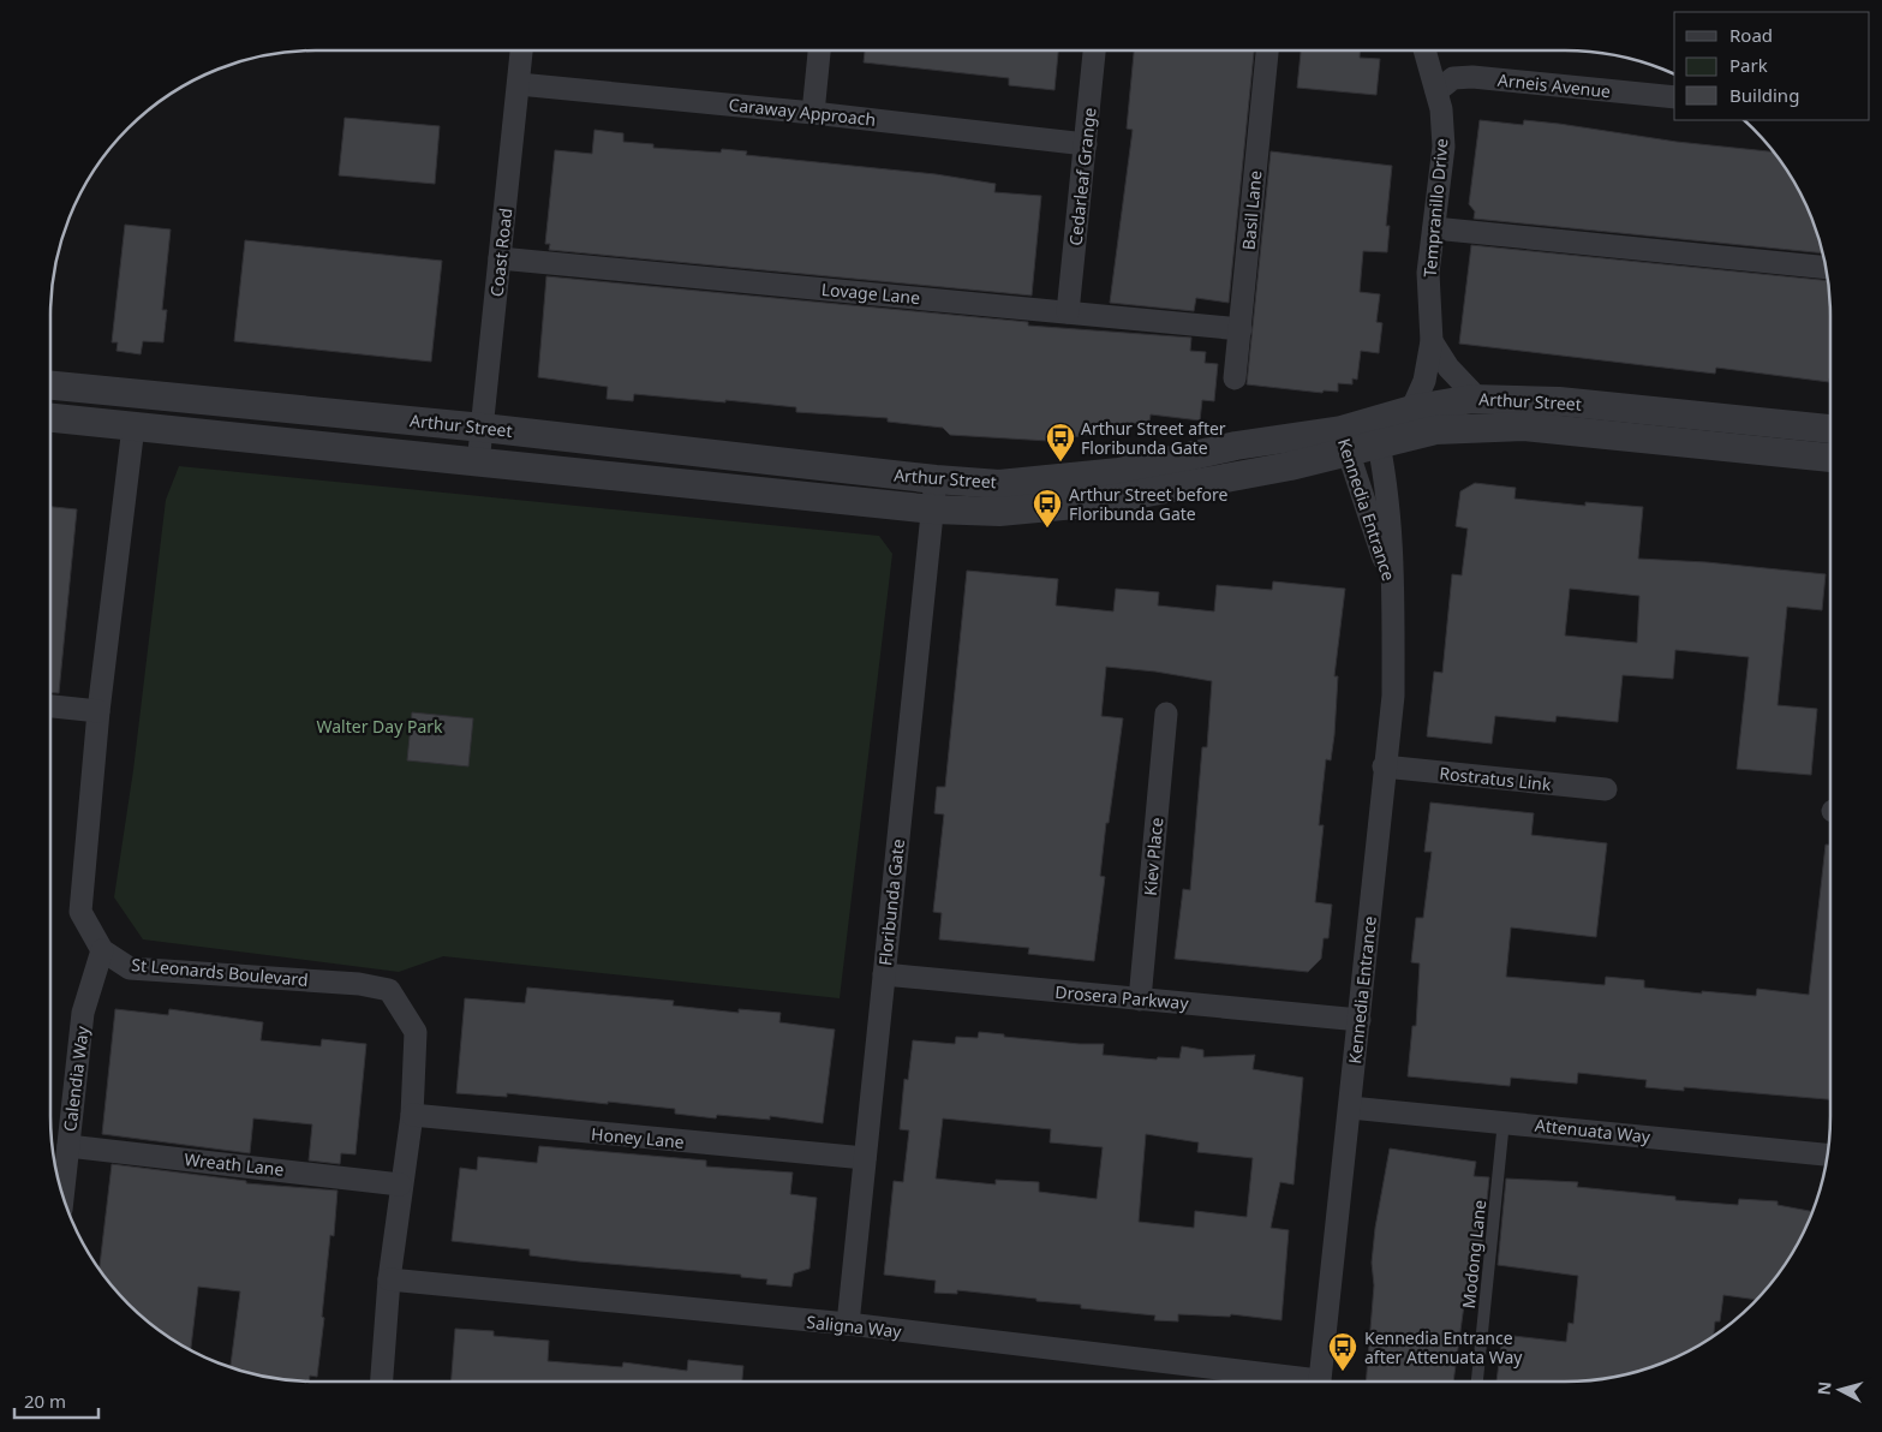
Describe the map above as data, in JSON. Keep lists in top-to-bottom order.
{
  "streets": {
    "street": [
      "Arneis Avenue",
      "Caraway Approach",
      "Cedarleaf Grange",
      "Tempranillo Drive",
      "Basil Lane",
      "Coast Road",
      "Lovage Lane",
      "Arthur Street",
      "Kennedia Entrance",
      "Rostratus Link",
      "Kiev Place",
      "Floribunda Gate",
      "St Leonards Boulevard",
      "Drosera Parkway",
      "Calendia Way",
      "Attenuata Way",
      "Honey Lane",
      "Wreath Lane",
      "Saligna Way"
    ],
    "lane": ["Modong Lane"]
  },
  "crossings": [
    ["Arneis Avenue", "Tempranillo Drive"],
    ["Caraway Approach", "Cedarleaf Grange"],
    ["Caraway Approach", "Coast Road"],
    ["Cedarleaf Grange", "Lovage Lane"],
    ["Tempranillo Drive", "Arthur Street"],
    ["Basil Lane", "Lovage Lane"],
    ["Coast Road", "Lovage Lane"],
    ["Coast Road", "Arthur Street"],
    ["Arthur Street", "Kennedia Entrance"],
    ["Arthur Street", "Floribunda Gate"],
    ["Arthur Street", "St Leonards Boulevard"],
    ["Kennedia Entrance", "Rostratus Link"],
    ["Kennedia Entrance", "Drosera Parkway"],
    ["Kennedia Entrance", "Attenuata Way"],
    ["Kiev Place", "Drosera Parkway"],
    ["Floribunda Gate", "Drosera Parkway"],
    ["Floribunda Gate", "Honey Lane"],
    ["Floribunda Gate", "Saligna Way"],
    ["St Leonards Boulevard", "Calendia Way"],
    ["St Leonards Boulevard", "Honey Lane"],
    ["St Leonards Boulevard", "Wreath Lane"],
    ["St Leonards Boulevard", "Saligna Way"],
    ["Calendia Way", "Wreath Lane"],
    ["Attenuata Way", "Modong Lane"]
  ],
  "parks": ["Walter Day Park"],
  "places": {
    "bus stop": ["Arthur Street after Floribunda Gate", "Arthur Street before Floribunda Gate", "Kennedia Entrance after Attenuata Way"]
  },
  "legend": ["Road", "Park", "Building"],
  "scale_bar": "20 m",
  "north": "left"
}
